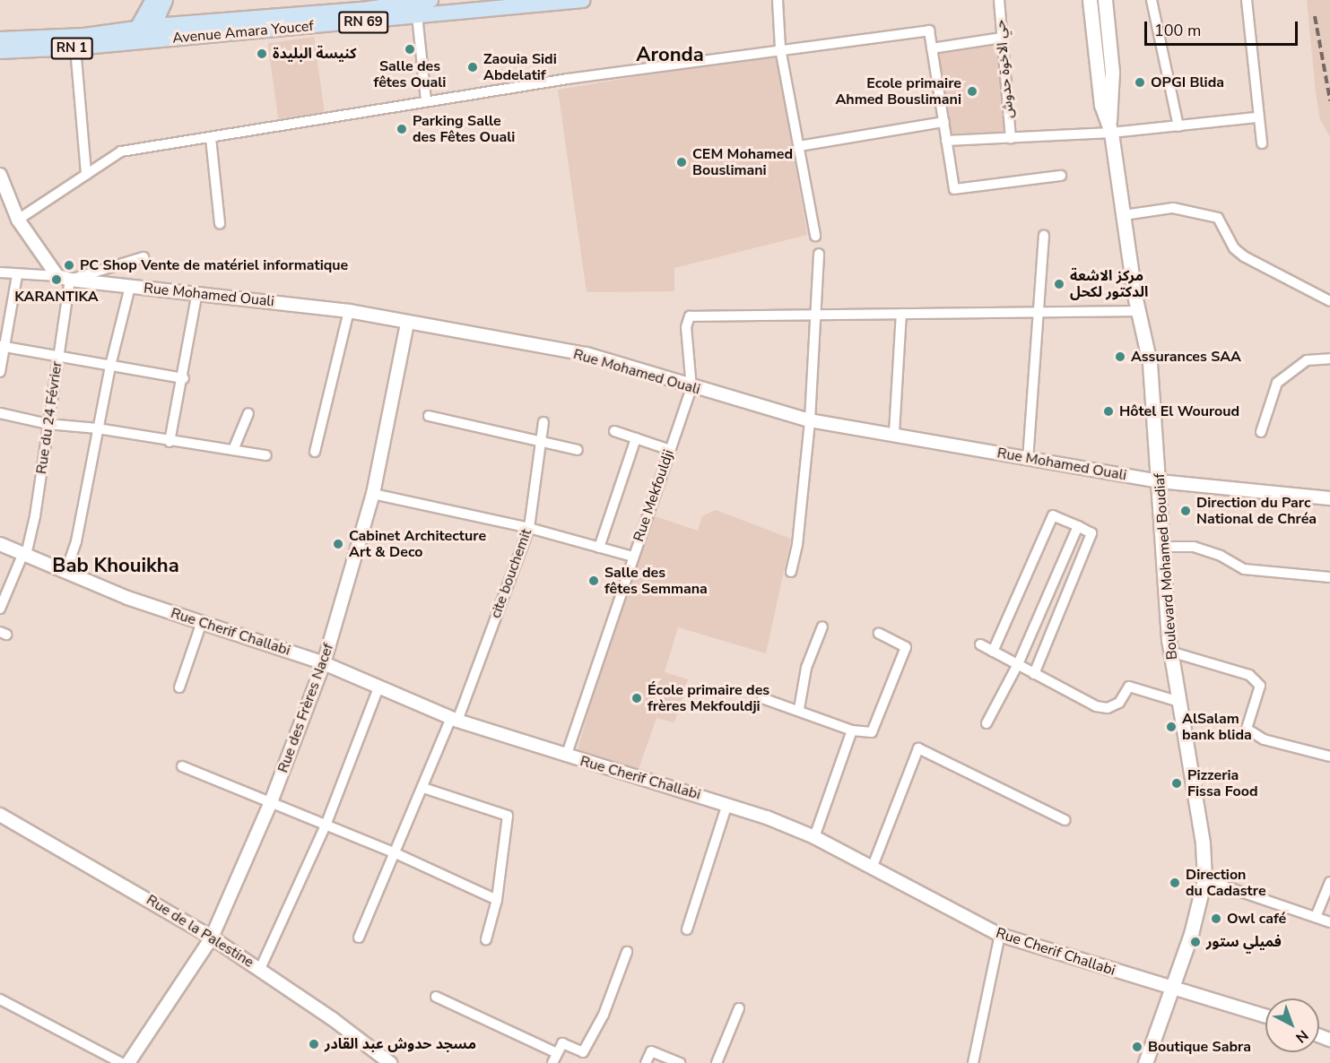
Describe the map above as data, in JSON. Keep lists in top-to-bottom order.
{
  "streets": {
    "main road": [
      "RN 69",
      "Avenue Amara Youcef",
      "RN 1",
      "Boulevard Mohamed Boudiaf"
    ],
    "street": [
      "حي الاخوة حدوش",
      "Rue Mohamed Ouali",
      "Rue du 24 Février",
      "Rue Mekfouldji",
      "cite bouchemit",
      "Rue Cherif Challabi",
      "Rue des Frères Nacef",
      "Rue de la Palestine"
    ]
  },
  "crossings": [
    ["Rue Mohamed Ouali", "Rue du 24 Février"],
    ["Rue Mohamed Ouali", "Rue Mekfouldji"],
    ["Rue Mohamed Ouali", "Boulevard Mohamed Boudiaf"],
    ["Rue Mohamed Ouali", "Rue des Frères Nacef"],
    ["Rue du 24 Février", "Rue Cherif Challabi"],
    ["Rue Mekfouldji", "Rue Cherif Challabi"],
    ["Boulevard Mohamed Boudiaf", "Rue Cherif Challabi"],
    ["cite bouchemit", "Rue Cherif Challabi"],
    ["Rue Cherif Challabi", "Rue des Frères Nacef"],
    ["Rue des Frères Nacef", "Rue de la Palestine"]
  ],
  "districts": ["Aronda", "Bab Khouikha"],
  "places": [
    "Salle des fêtes Ouali",
    "كنيسة البليدة",
    "Zaouia Sidi Abdelatif",
    "OPGI Blida",
    "Ecole primaire Ahmed Bouslimani",
    "Parking Salle des Fêtes Ouali",
    "CEM Mohamed Bouslimani",
    "PC Shop Vente de matériel informatique",
    "KARANTIKA",
    "مركز الاشعة الدكتور لكحل",
    "Assurances SAA",
    "Hôtel El Wouroud",
    "Direction du Parc National de Chréa",
    "Cabinet Architecture Art & Deco",
    "Salle des fêtes Semmana",
    "École primaire des frères Mekfouldji",
    "AlSalam bank blida",
    "Pizzeria Fissa Food",
    "Direction du Cadastre",
    "Owl café",
    "فميلي ستور",
    "مسجد حدوش عبد القادر",
    "Boutique Sabra"
  ],
  "scale_bar": "100 m",
  "north": "bottom right"
}
